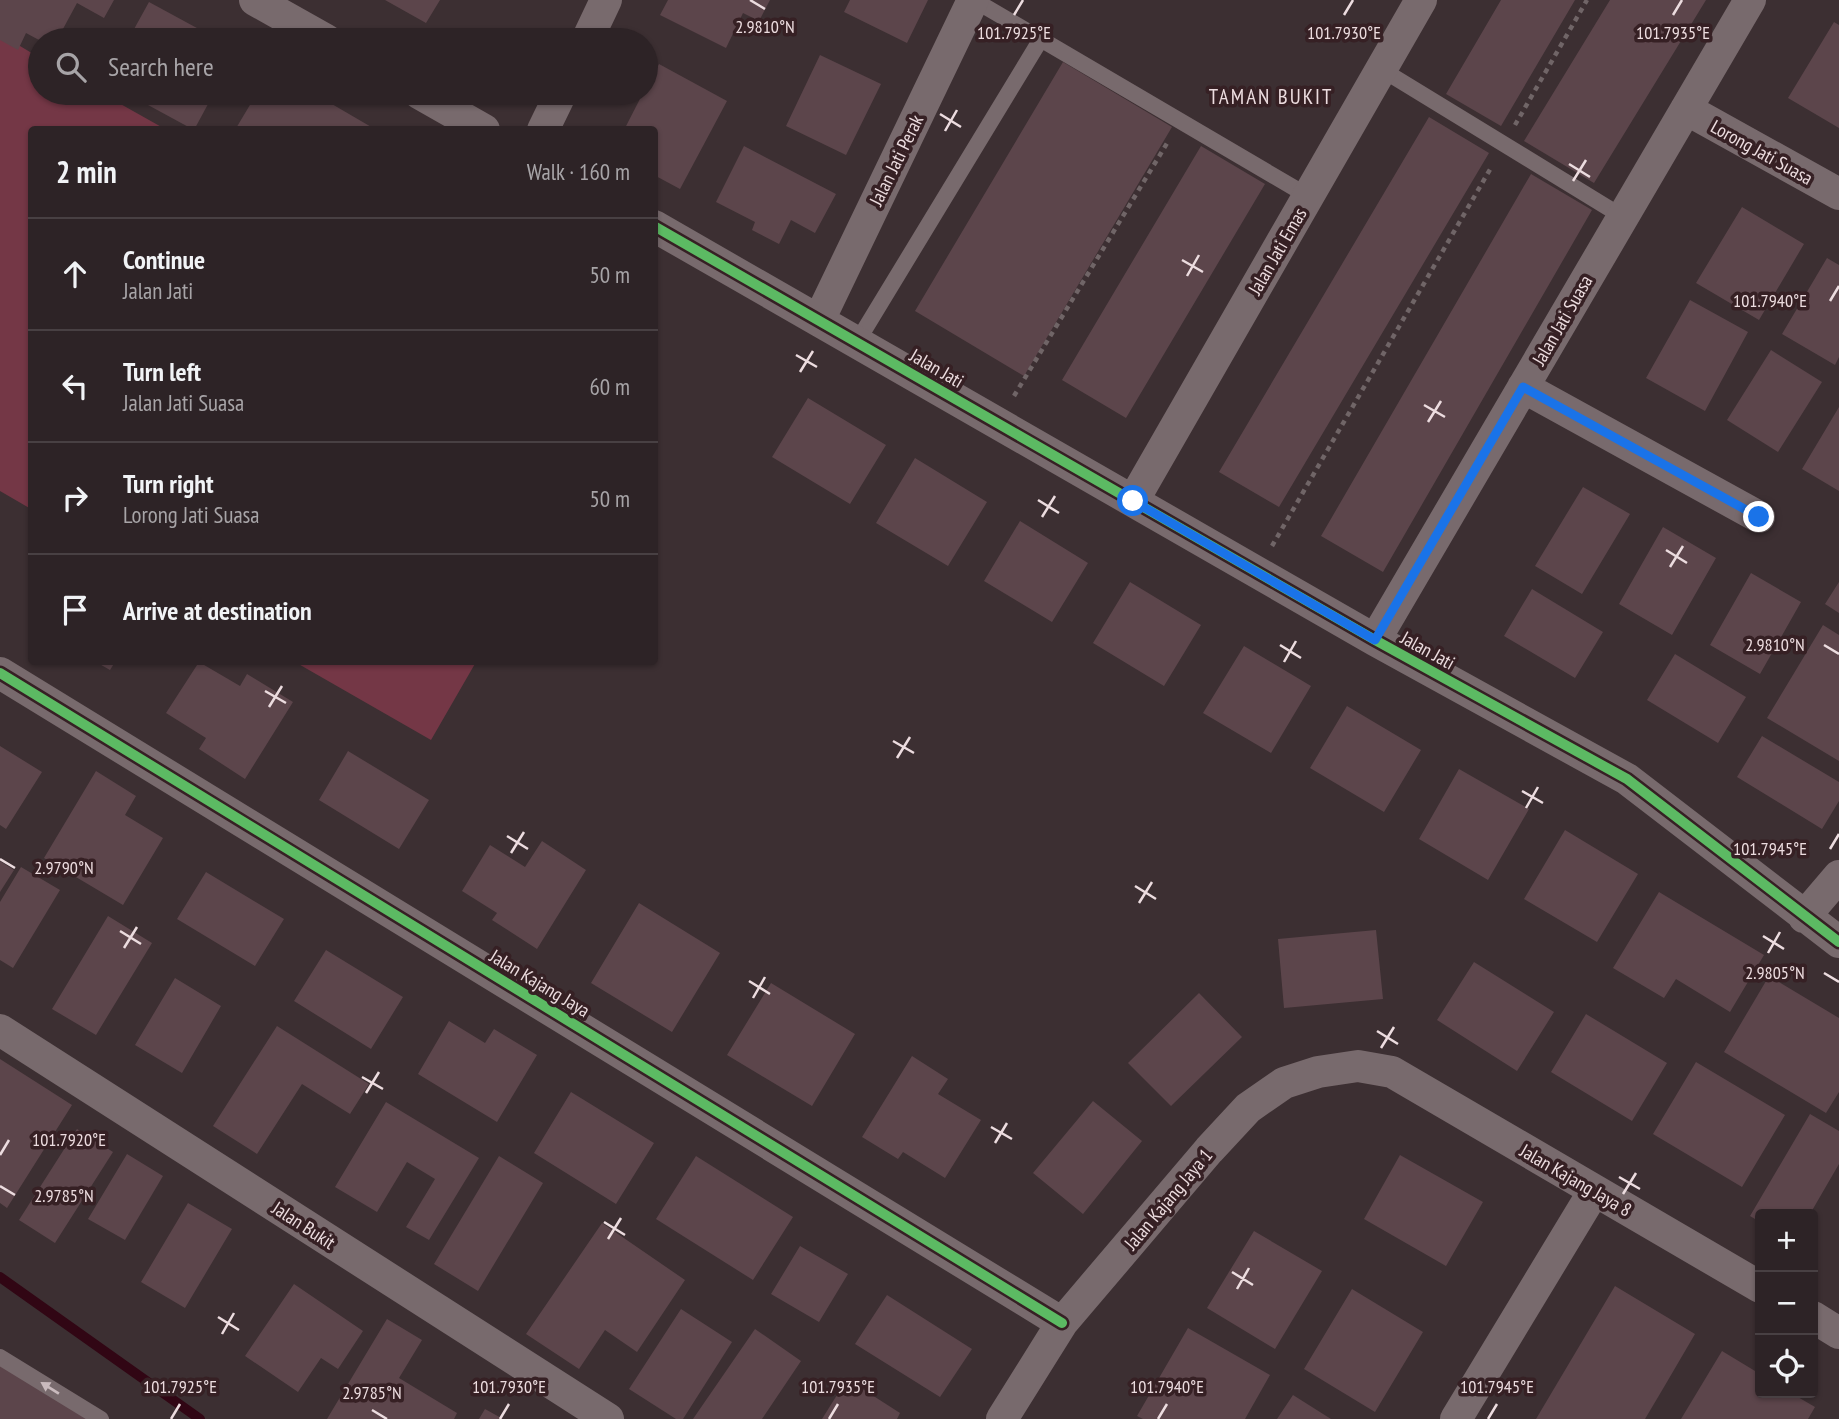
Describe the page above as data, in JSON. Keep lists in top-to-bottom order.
{
  "streets": {
    "street": [
      "Lorong Jati Suasa",
      "Jalan Jati Perak",
      "Jalan Jati Emas",
      "Jalan Jati Suasa",
      "Jalan Jati",
      "Jalan Kajang Jaya",
      "Jalan Kajang Jaya 8",
      "Jalan Kajang Jaya 1",
      "Jalan Bukit"
    ]
  },
  "crossings": [
    ["Lorong Jati Suasa", "Jalan Jati Suasa"],
    ["Jalan Jati Perak", "Jalan Jati"],
    ["Jalan Jati Emas", "Jalan Jati"],
    ["Jalan Jati Suasa", "Jalan Jati"],
    ["Jalan Kajang Jaya", "Jalan Kajang Jaya 1"],
    ["Jalan Kajang Jaya 8", "Jalan Kajang Jaya 1"]
  ],
  "districts": ["TAMAN BUKIT"],
  "page": {
    "search": "Search here",
    "heading": ["2 min", "Walk · 160 m"],
    "list": [
      ["Continue", "Jalan Jati", "50 m"],
      ["Turn left", "Jalan Jati Suasa", "60 m"],
      ["Turn right", "Lorong Jati Suasa", "50 m"],
      "Arrive at destination"
    ],
    "map_buttons": ["+", "−"]
  },
  "coordinates": [
    "2.9810°N",
    "101.7925°E",
    "101.7930°E",
    "101.7935°E",
    "101.7940°E",
    "101.7945°E",
    "2.9790°N",
    "2.9805°N",
    "101.7920°E",
    "2.9785°N"
  ]
}
